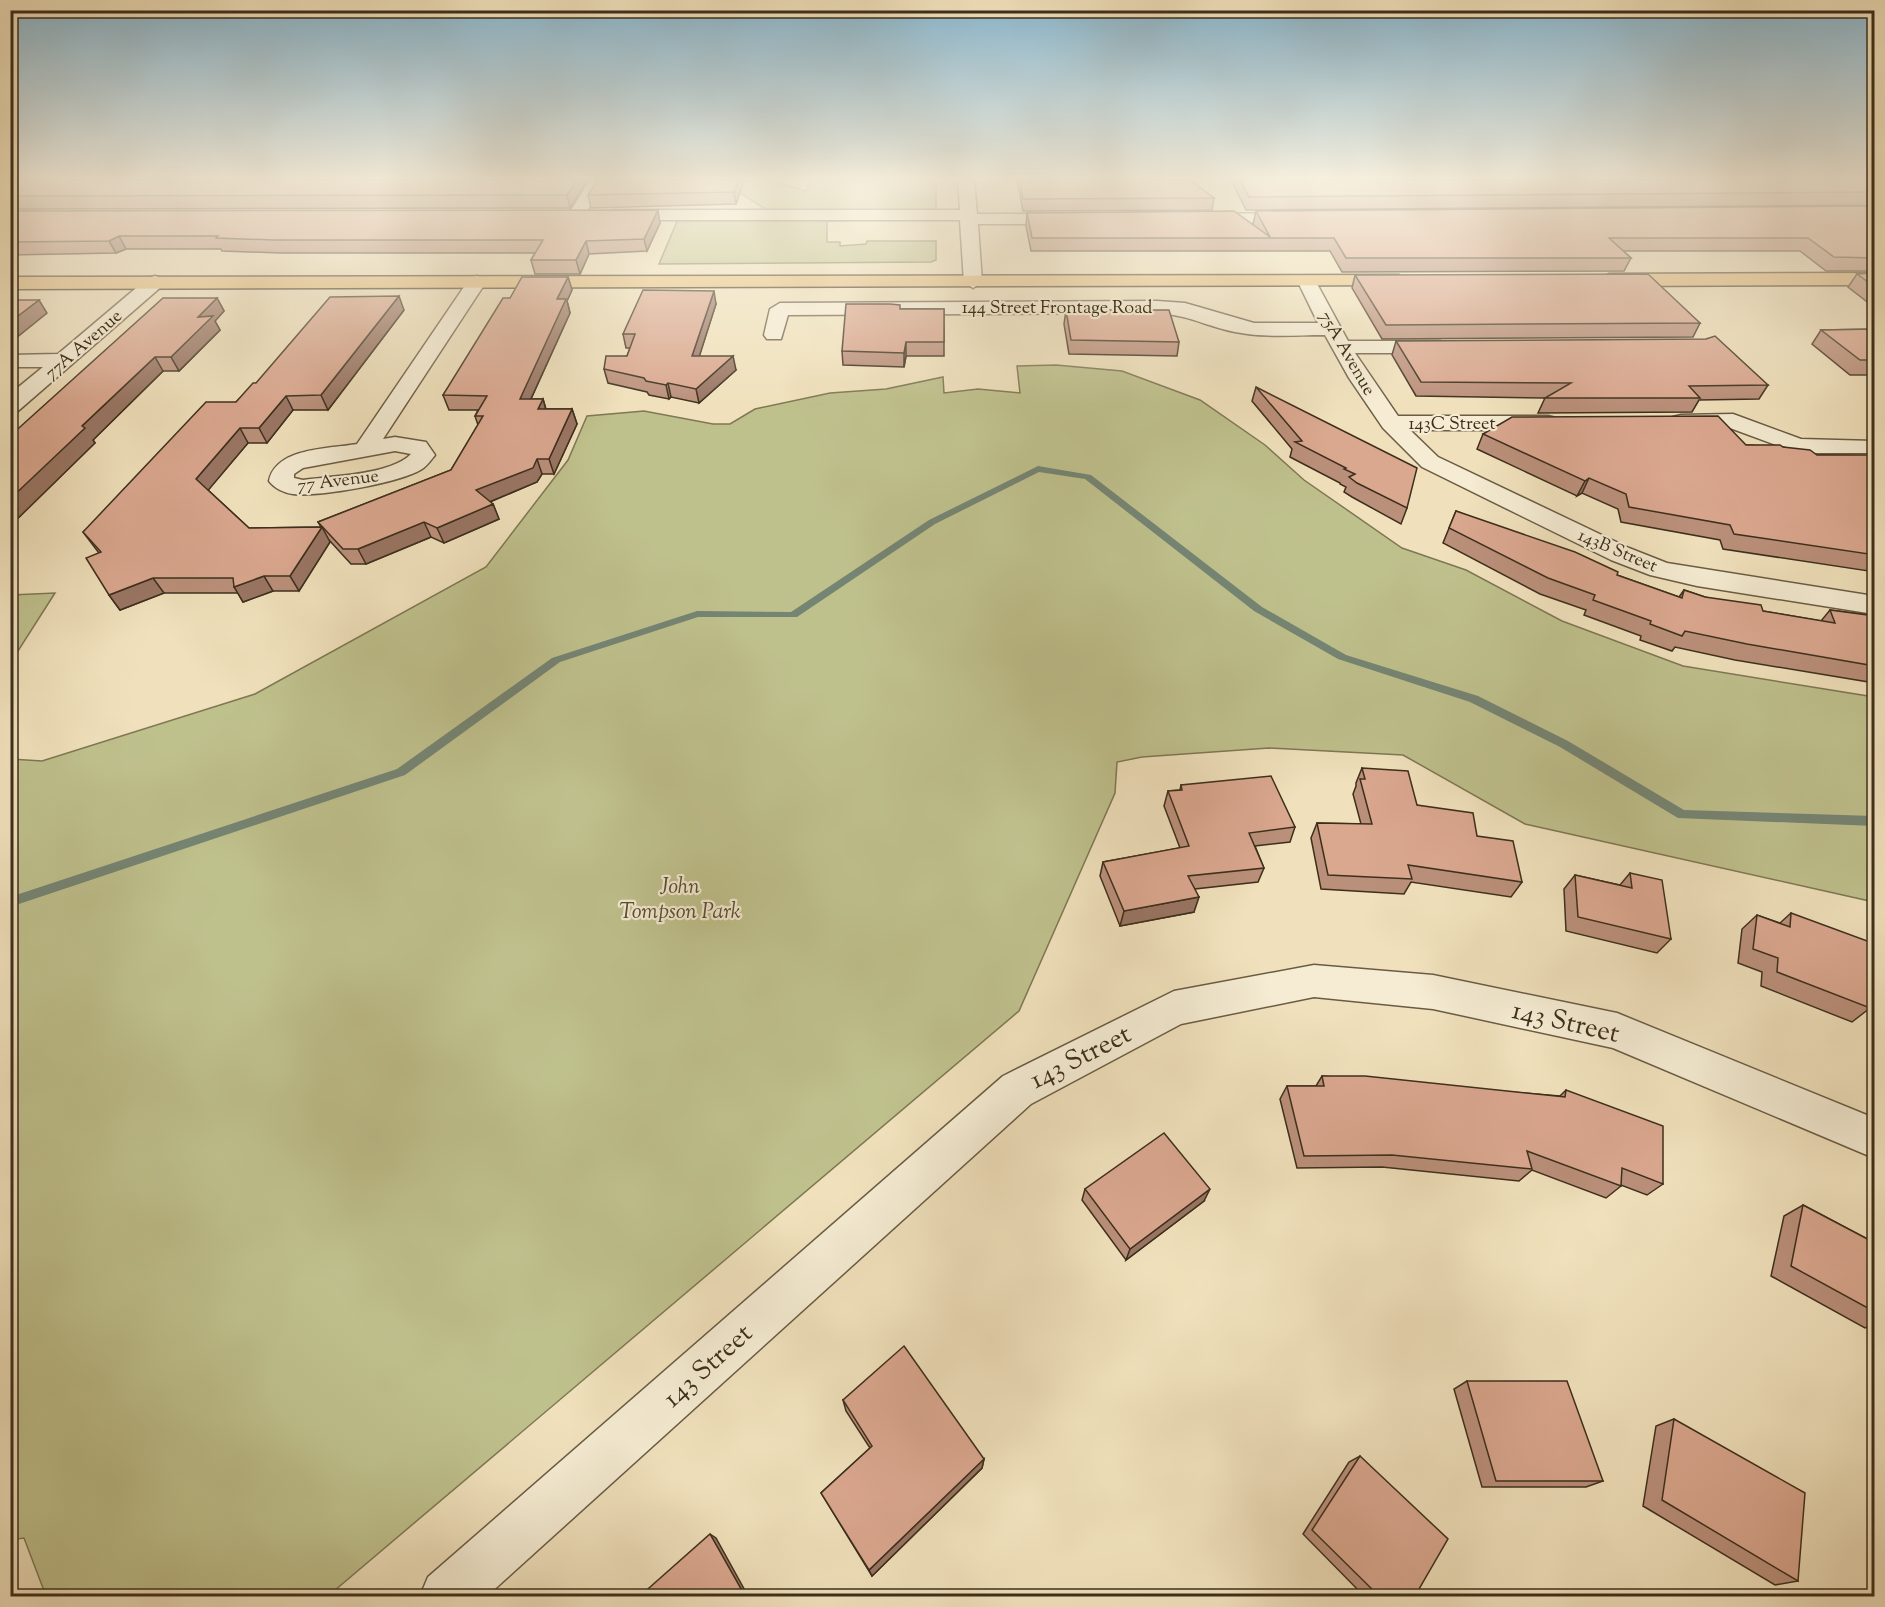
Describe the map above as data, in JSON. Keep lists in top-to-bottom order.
{
  "streets": {
    "street": [
      "144 Street Frontage Road",
      "77A Avenue",
      "75A Avenue",
      "143C Street",
      "77 Avenue",
      "143B Street",
      "143 Street"
    ]
  },
  "crossings": [
    ["144 Street Frontage Road", "75A Avenue"],
    ["75A Avenue", "143C Street"],
    ["75A Avenue", "143B Street"],
    ["143C Street", "143B Street"]
  ],
  "parks": ["John Tompson Park"]
}
